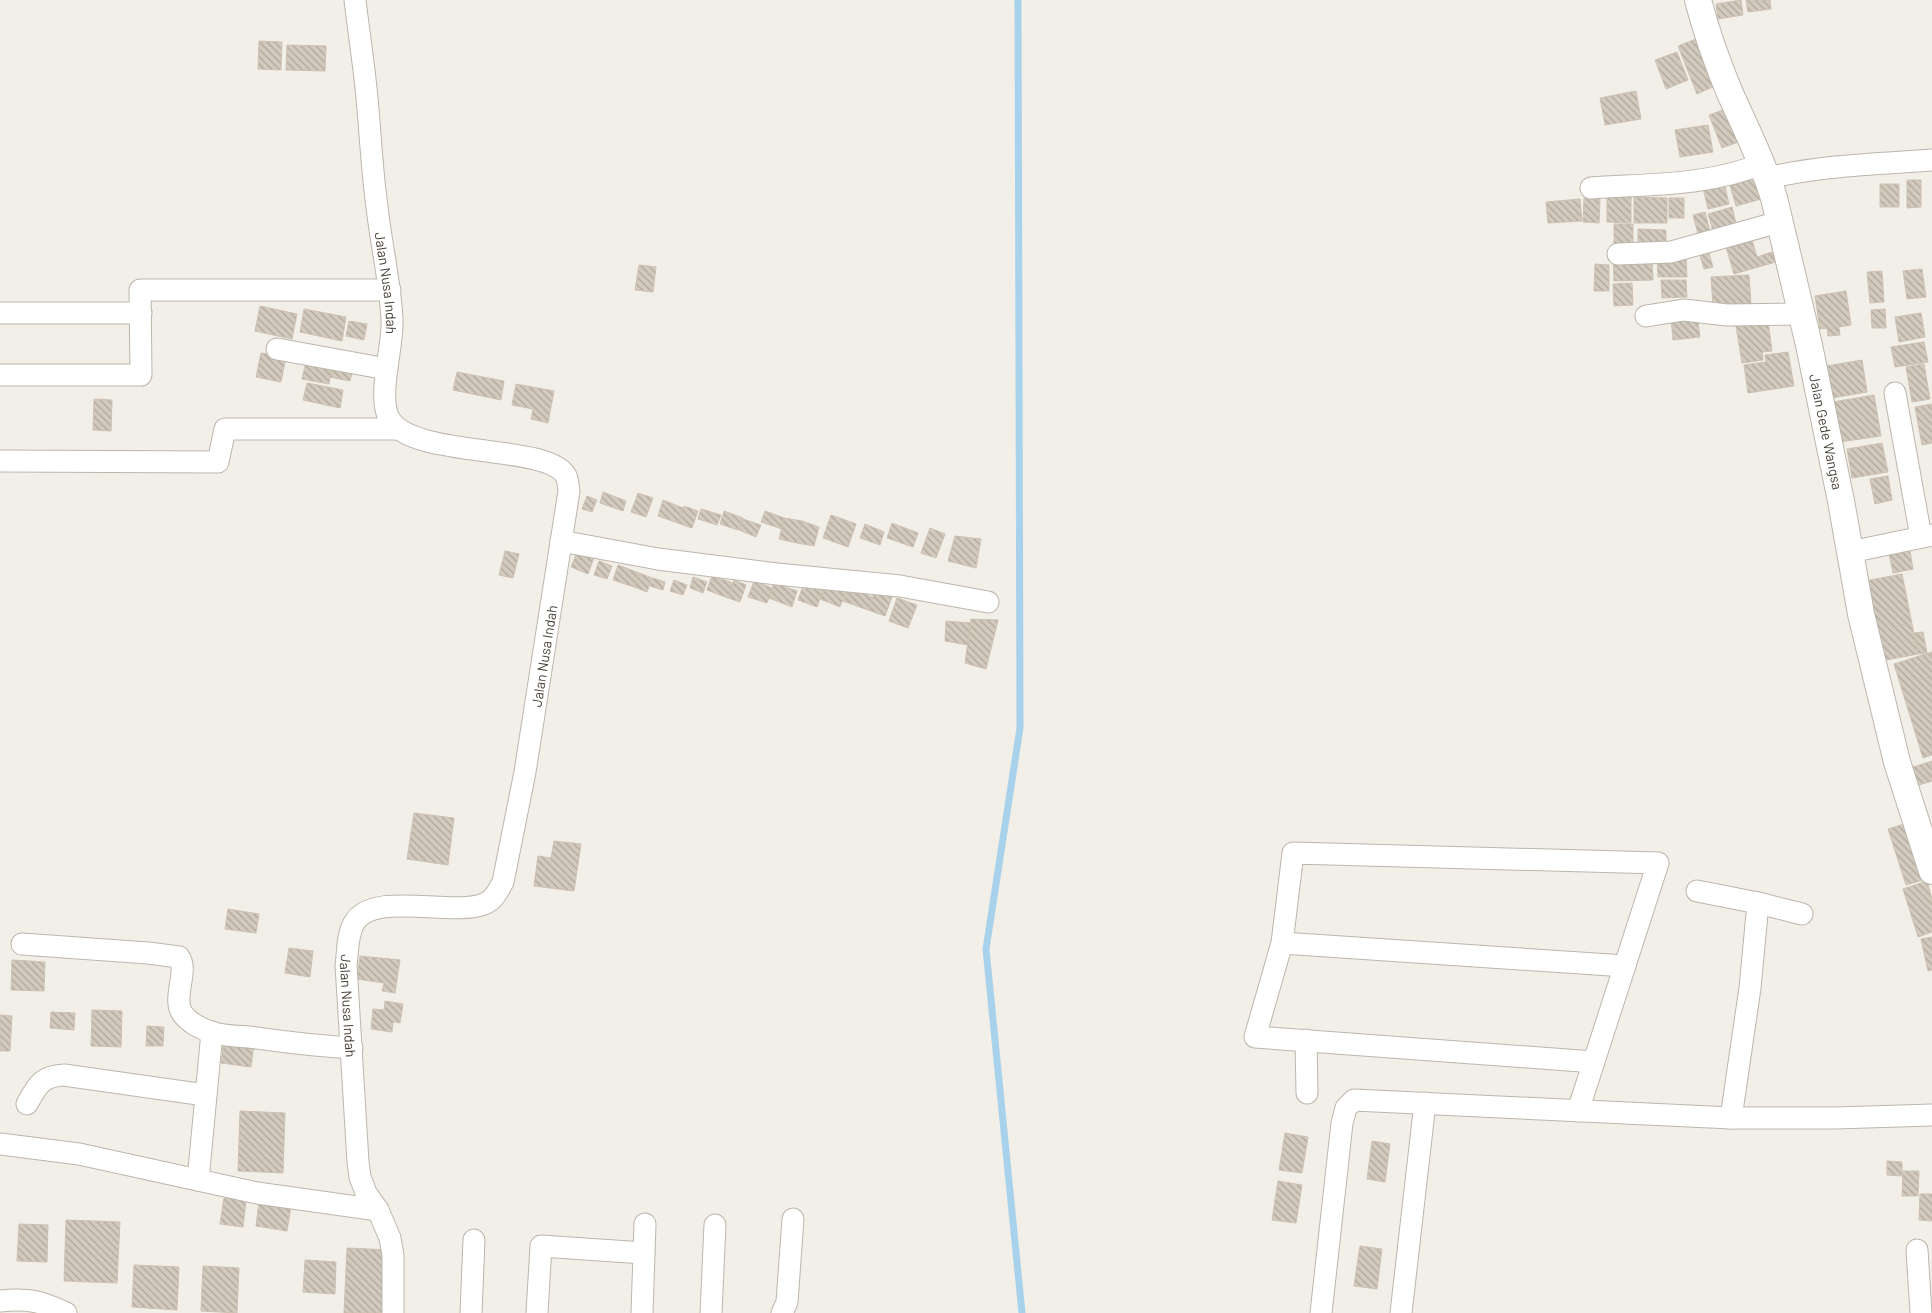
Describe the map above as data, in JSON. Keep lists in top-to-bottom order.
{
  "streets": {
    "street": ["Jalan Nusa Indah", "Jalan Gede Wangsa"]
  }
}
